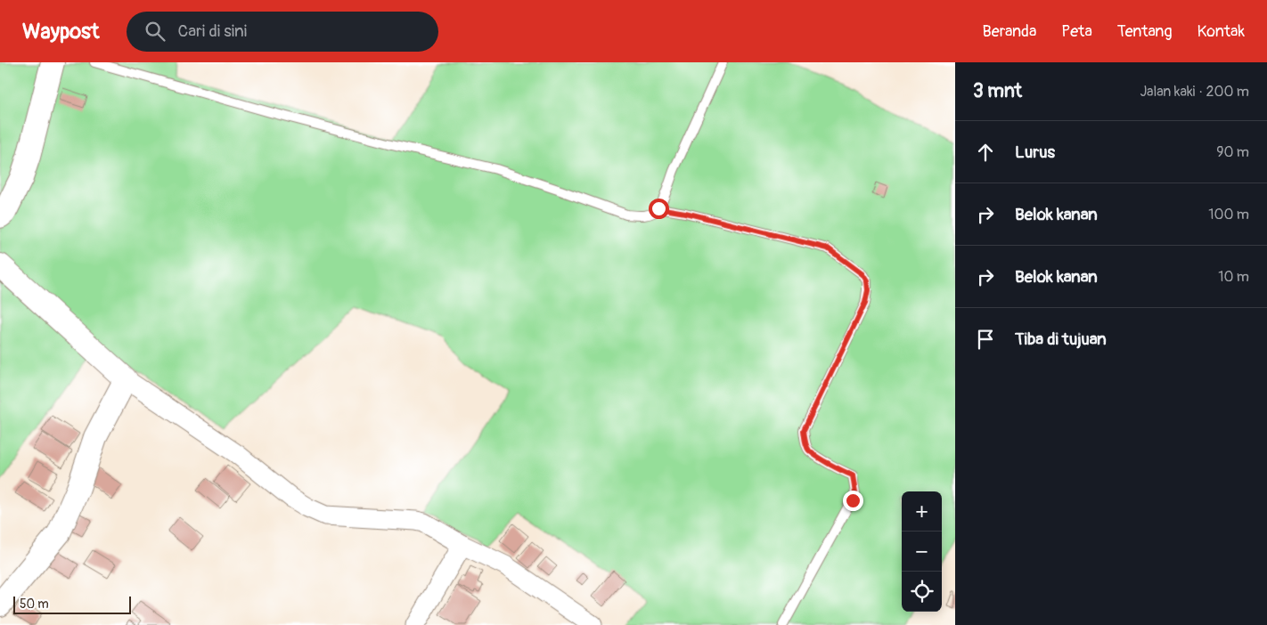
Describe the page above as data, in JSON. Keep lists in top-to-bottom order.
{
  "scale_bar": "50 m",
  "page": {
    "header": "Waypost",
    "search": "Cari di sini",
    "nav": [
      "Beranda",
      "Peta",
      "Tentang",
      "Kontak"
    ],
    "heading": ["3 mnt", "Jalan kaki · 200 m"],
    "list": [
      ["Lurus", "90 m"],
      ["Belok kanan", "100 m"],
      ["Belok kanan", "10 m"],
      "Tiba di tujuan"
    ],
    "map_buttons": ["+", "−"],
    "scale": "50 m"
  }
}
